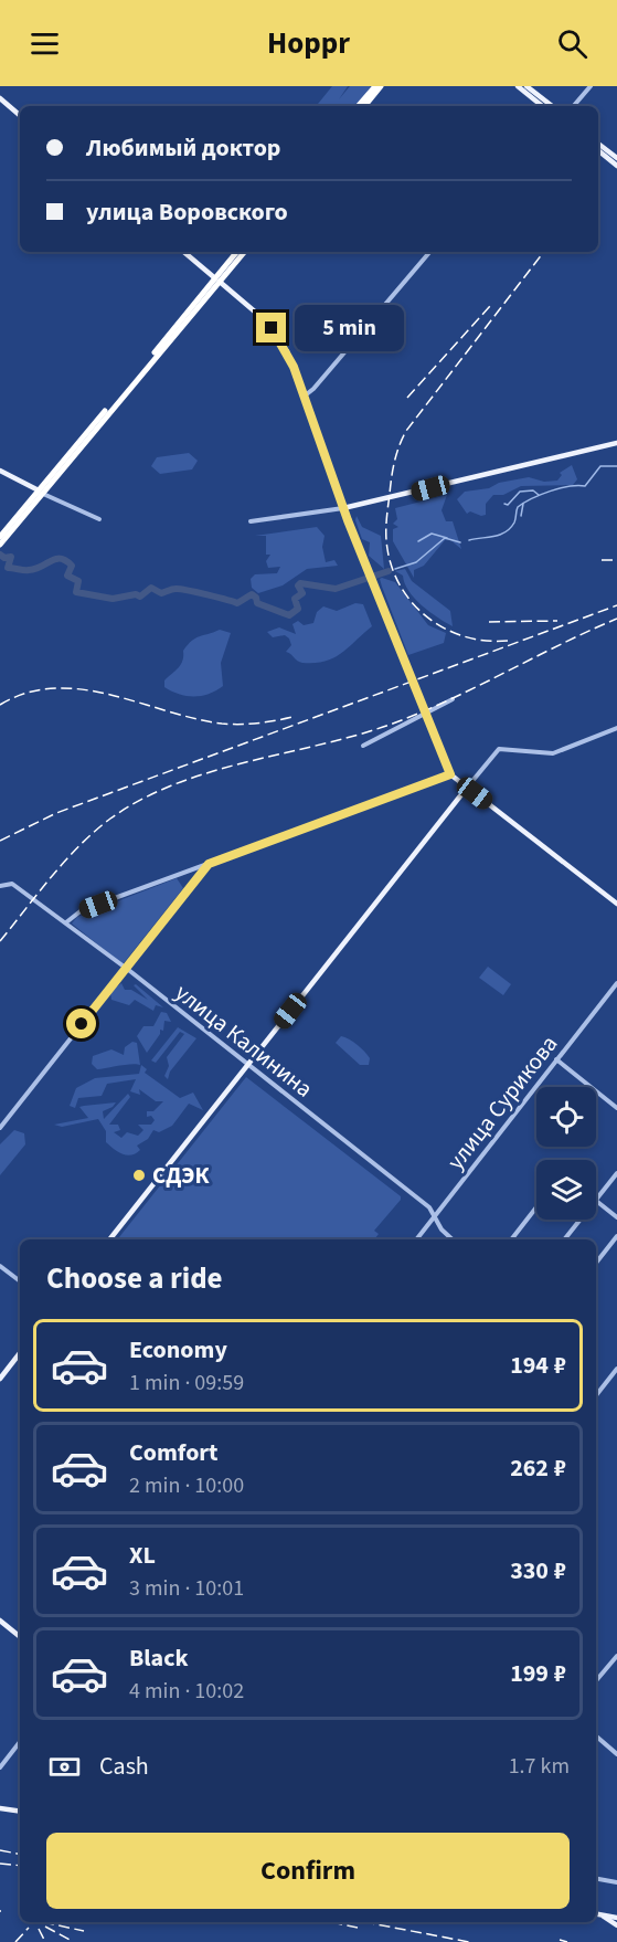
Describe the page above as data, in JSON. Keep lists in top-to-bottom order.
{
  "streets": {
    "street": ["улица Калинина", "улица Сурикова"]
  },
  "crossings": [
    ["улица Калинина", "улица Сурикова"]
  ],
  "places": ["СДЭК"],
  "page": {
    "header": "Hoppr",
    "banner": ["Любимый доктор", "улица Воровского"],
    "bubble": "5 min",
    "heading": "Choose a ride",
    "list": [
      {
        "name": "Economy",
        "note": "1 min · 09:59",
        "value": "194 ₽"
      },
      {
        "name": "Comfort",
        "note": "2 min · 10:00",
        "value": "262 ₽"
      },
      {
        "name": "XL",
        "note": "3 min · 10:01",
        "value": "330 ₽"
      },
      {
        "name": "Black",
        "note": "4 min · 10:02",
        "value": "199 ₽"
      }
    ],
    "pay": ["Cash", "1.7 km"],
    "buttons": "Confirm"
  }
}
